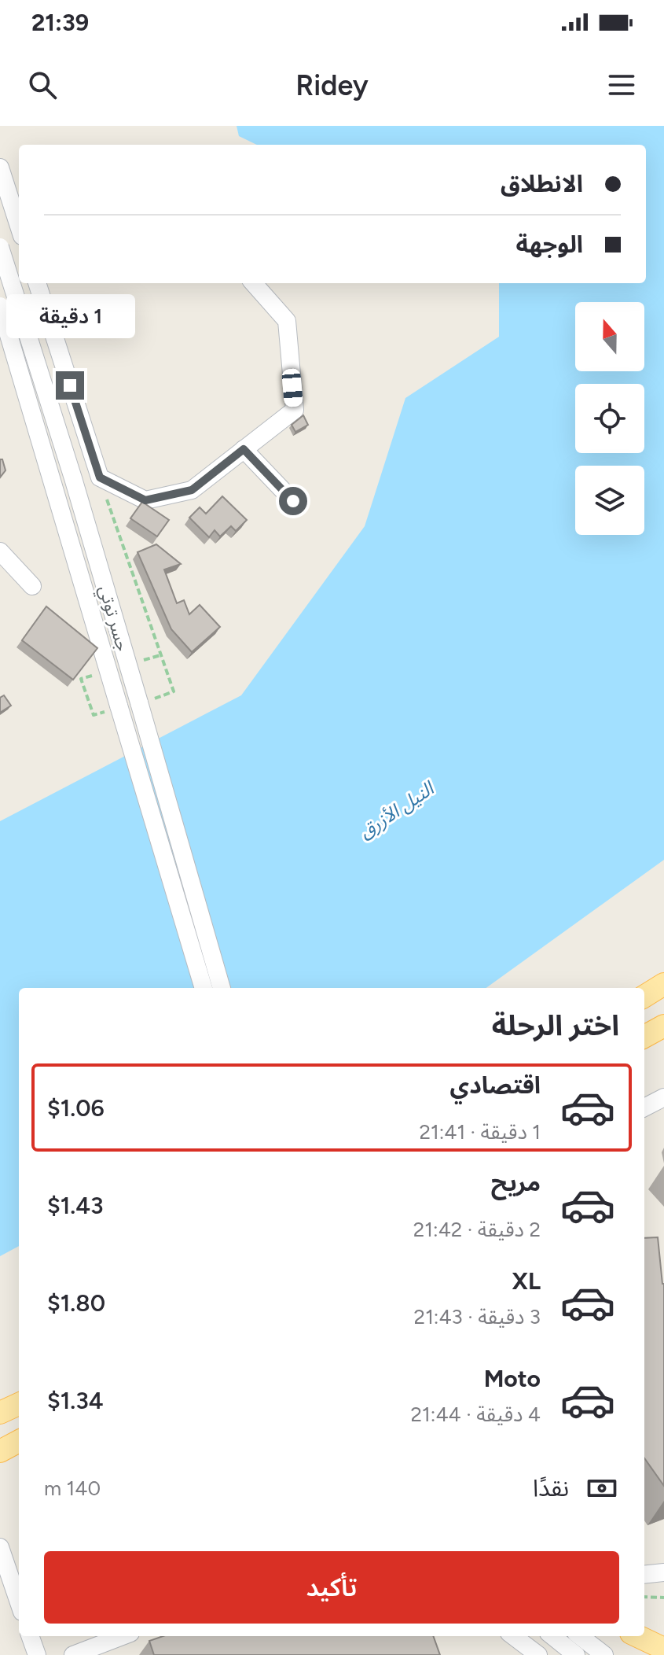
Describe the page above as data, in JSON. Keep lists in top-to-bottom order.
{
  "streets": {
    "street": ["جسر توتي"]
  },
  "water": ["النيل الأزرق"],
  "north": "top",
  "page": {
    "status": "21:39",
    "header": "Ridey",
    "banner": ["الانطلاق", "الوجهة"],
    "bubble": "1 دقيقة",
    "heading": "اختر الرحلة",
    "list": [
      {
        "name": "اقتصادي",
        "note": "1 دقيقة · 21:41",
        "value": "$1.06"
      },
      {
        "name": "مريح",
        "note": "2 دقيقة · 21:42",
        "value": "$1.43"
      },
      {
        "name": "XL",
        "note": "3 دقيقة · 21:43",
        "value": "$1.80"
      },
      {
        "name": "Moto",
        "note": "4 دقيقة · 21:44",
        "value": "$1.34"
      }
    ],
    "pay": ["نقدًا", "140 m"],
    "buttons": "تأكيد"
  }
}
